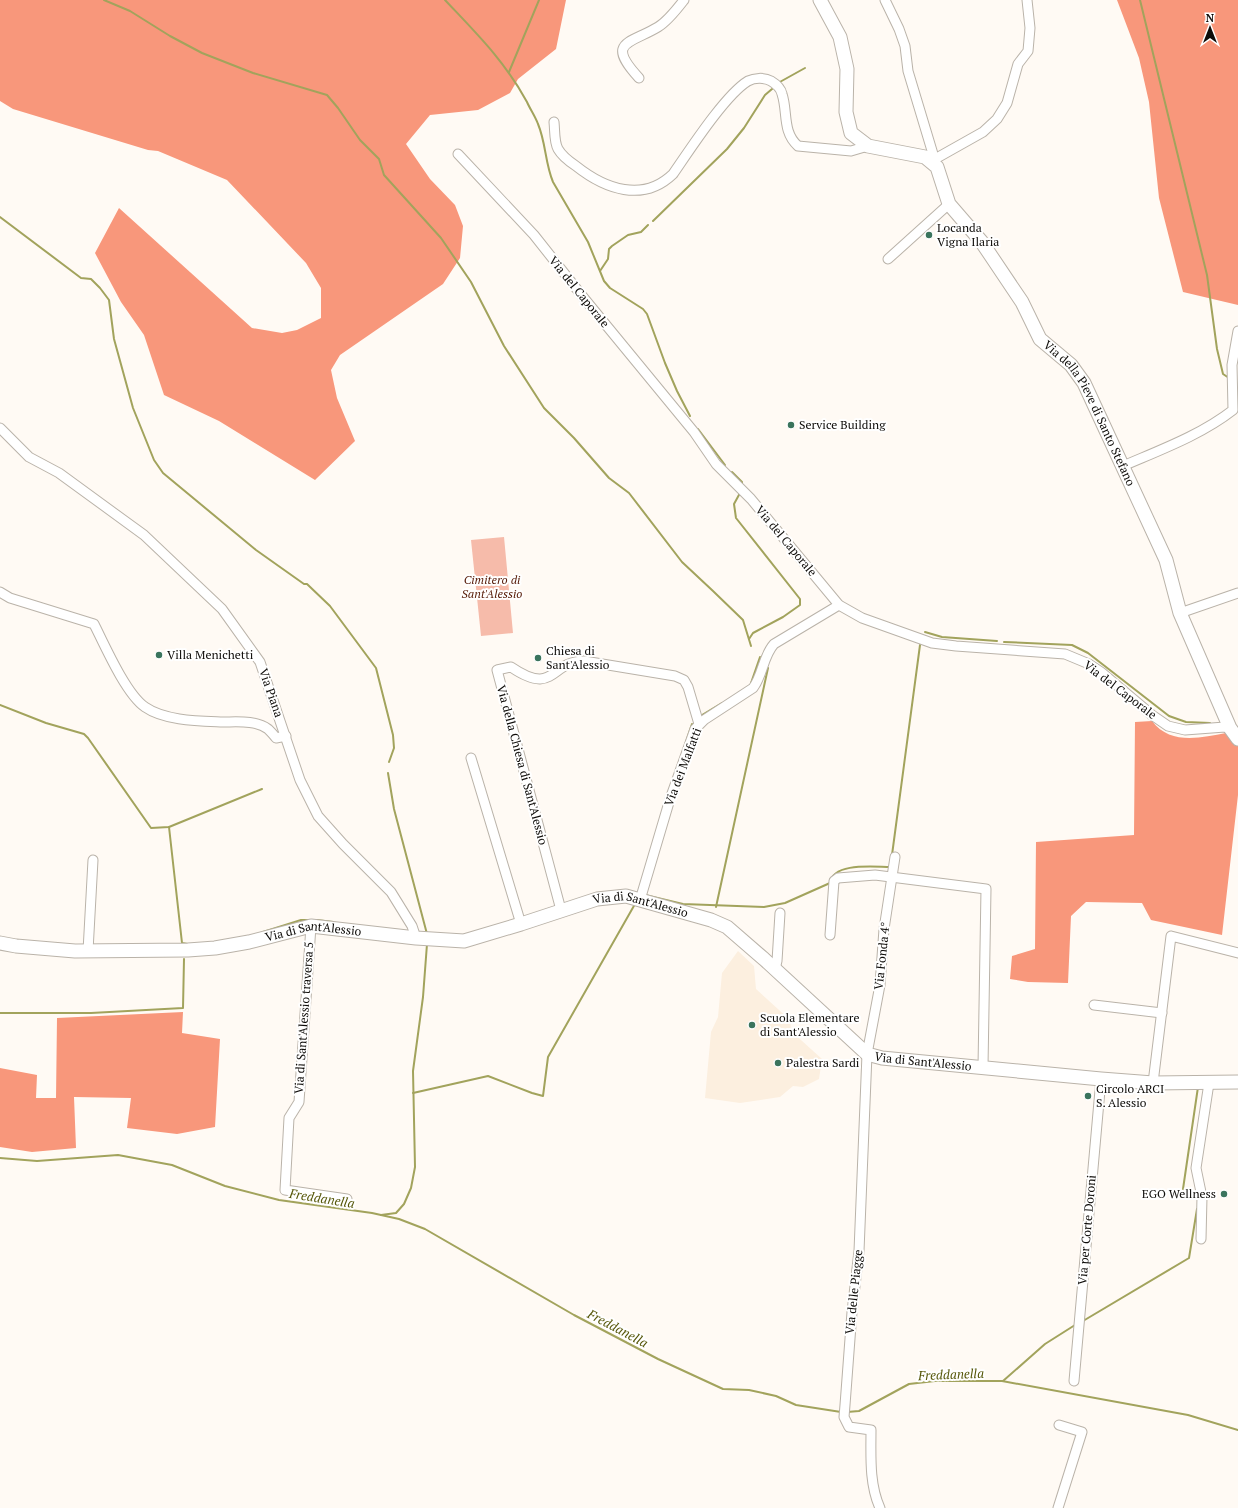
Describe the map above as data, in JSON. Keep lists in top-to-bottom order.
{
  "streets": {
    "street": [
      "Via del Caporale",
      "Via della Pieve di Santo Stefano",
      "Via Piana",
      "Via della Chiesa di Sant'Alessio",
      "Via dei Malfatti",
      "Via di Sant'Alessio",
      "Via Fonda 4°",
      "Via di Sant'Alessio traversa 5",
      "Via per Corte Doroni",
      "Via delle Piagge"
    ]
  },
  "crossings": [
    ["Via del Caporale", "Via della Pieve di Santo Stefano"],
    ["Via del Caporale", "Via dei Malfatti"],
    ["Via Piana", "Via di Sant'Alessio"],
    ["Via della Chiesa di Sant'Alessio", "Via dei Malfatti"],
    ["Via della Chiesa di Sant'Alessio", "Via di Sant'Alessio"],
    ["Via dei Malfatti", "Via di Sant'Alessio"],
    ["Via di Sant'Alessio", "Via Fonda 4°"],
    ["Via di Sant'Alessio", "Via di Sant'Alessio traversa 5"],
    ["Via di Sant'Alessio", "Via per Corte Doroni"],
    ["Via di Sant'Alessio", "Via delle Piagge"],
    ["Via Fonda 4°", "Via delle Piagge"]
  ],
  "water": ["Freddanella"],
  "parks": ["Cimitero di Sant'Alessio"],
  "places": [
    "Locanda Vigna Ilaria",
    "Service Building",
    "Villa Menichetti",
    "Chiesa di Sant'Alessio",
    "Scuola Elementare di Sant'Alessio",
    "Palestra Sardi",
    "Circolo ARCI S. Alessio",
    "EGO Wellness"
  ],
  "north": "top"
}
